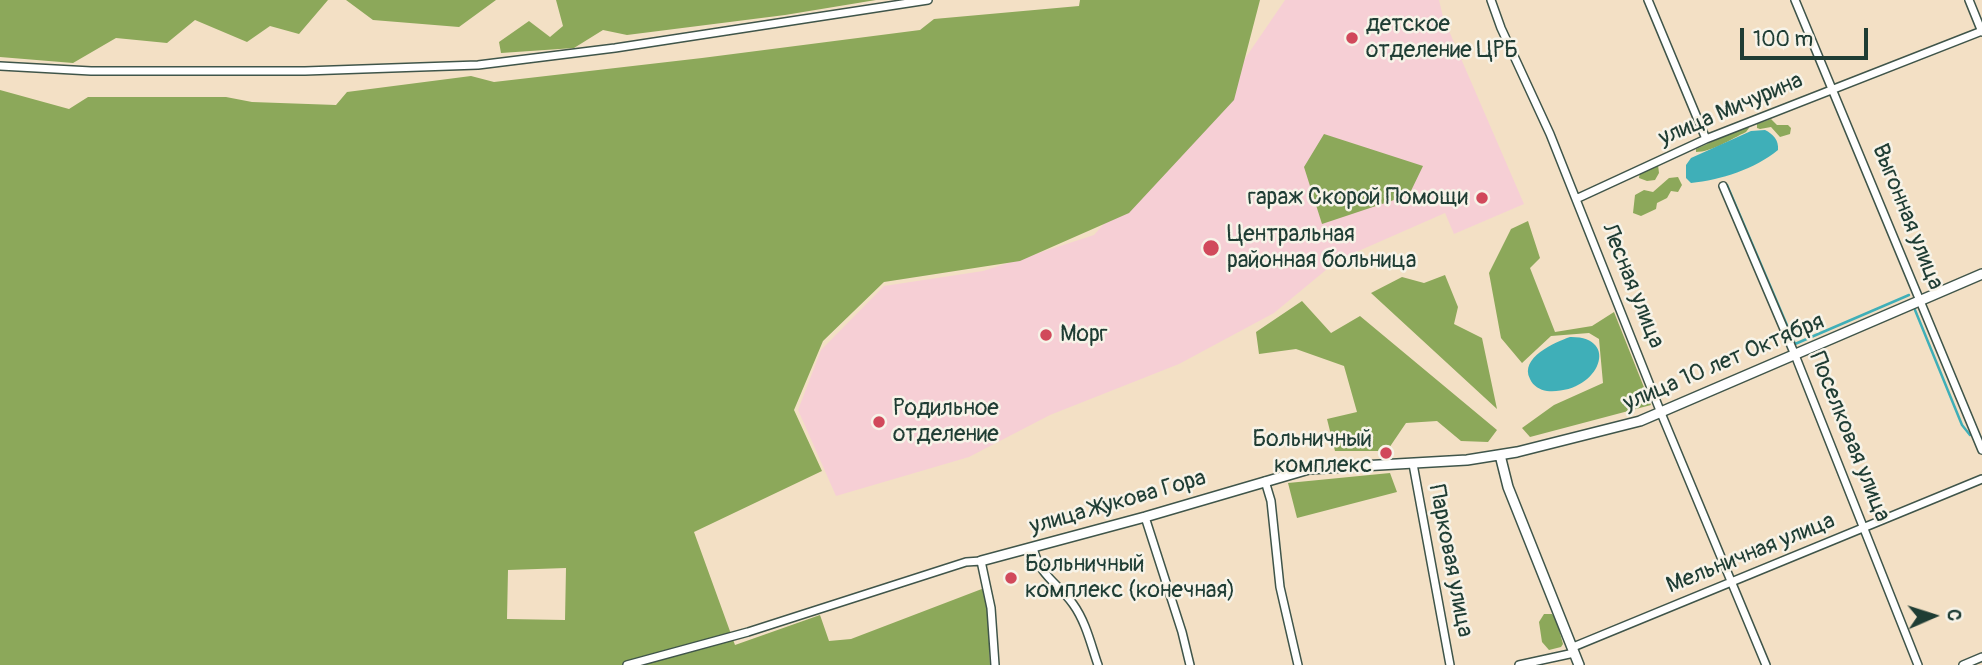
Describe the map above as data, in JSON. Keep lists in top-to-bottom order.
{
  "streets": {
    "street": [
      "улица Мичурина",
      "Выгонная улица",
      "Лесная улица",
      "улица 10 лет Октября",
      "Поселковая улица",
      "улица Жукова Гора",
      "Мельничная улица",
      "Парковая улица"
    ]
  },
  "crossings": [
    ["улица Мичурина", "Выгонная улица"],
    ["улица Мичурина", "Лесная улица"],
    ["Выгонная улица", "улица 10 лет Октября"],
    ["Лесная улица", "улица 10 лет Октября"],
    ["Лесная улица", "Мельничная улица"],
    ["улица 10 лет Октября", "Поселковая улица"],
    ["улица 10 лет Октября", "улица Жукова Гора"],
    ["улица 10 лет Октября", "Парковая улица"],
    ["Поселковая улица", "Мельничная улица"]
  ],
  "places": [
    "детское отделение ЦРБ",
    "гараж Скорой Помощи",
    "Центральная районная больница",
    "Морг",
    "Родильное отделение",
    "Больничный комплекс",
    "Больничный комплекс (конечная)"
  ],
  "scale_bar": "100 m",
  "north": "right"
}
